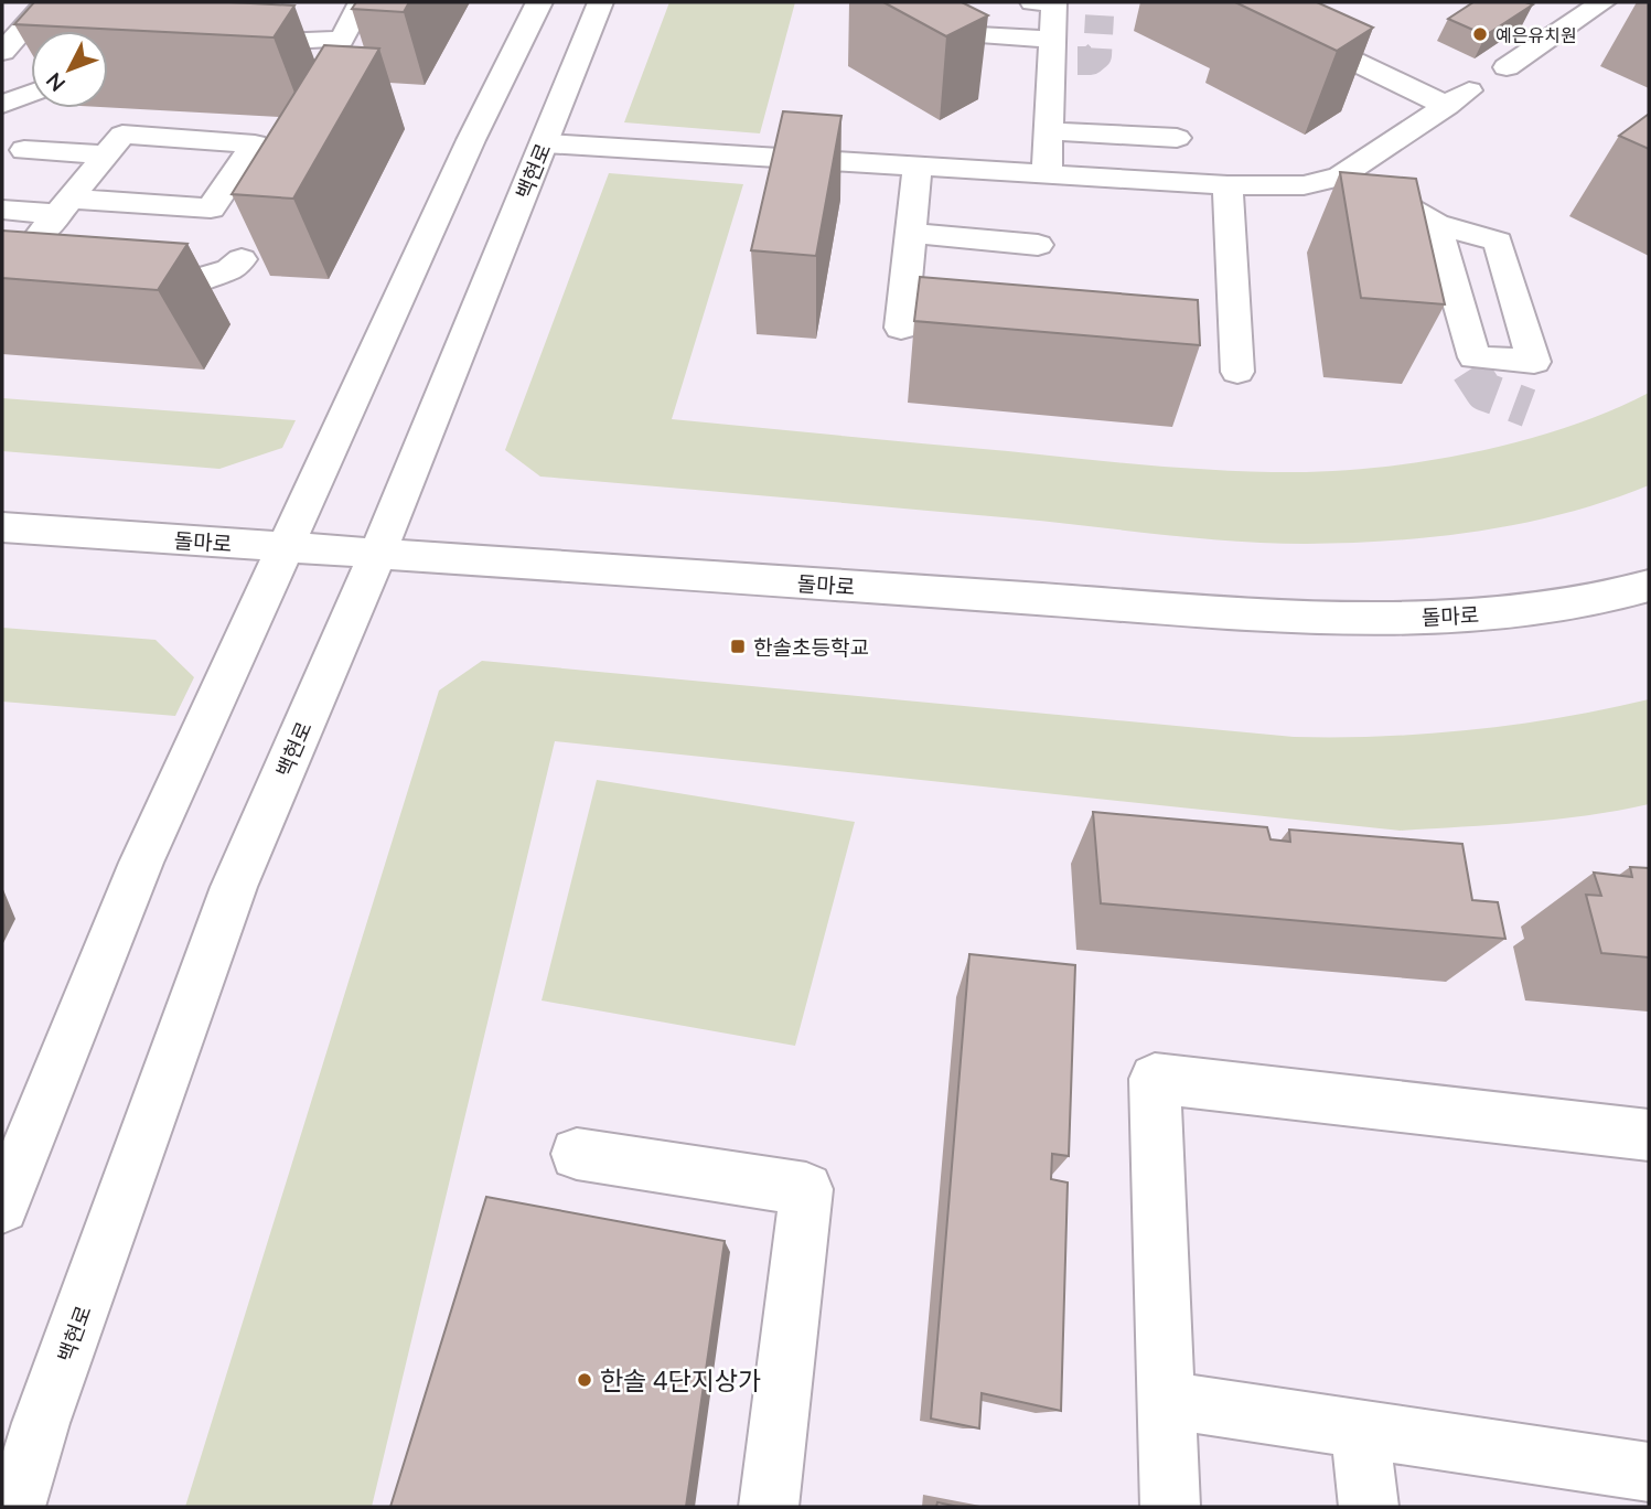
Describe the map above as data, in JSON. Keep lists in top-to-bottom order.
{
  "streets": {
    "main road": ["백현로", "돌마로"]
  },
  "crossings": [
    ["백현로", "돌마로"]
  ],
  "places": {
    "other": ["예은유치원", "한솔 4단지상가"],
    "transit": ["한솔초등학교"]
  },
  "north": "bottom left"
}
